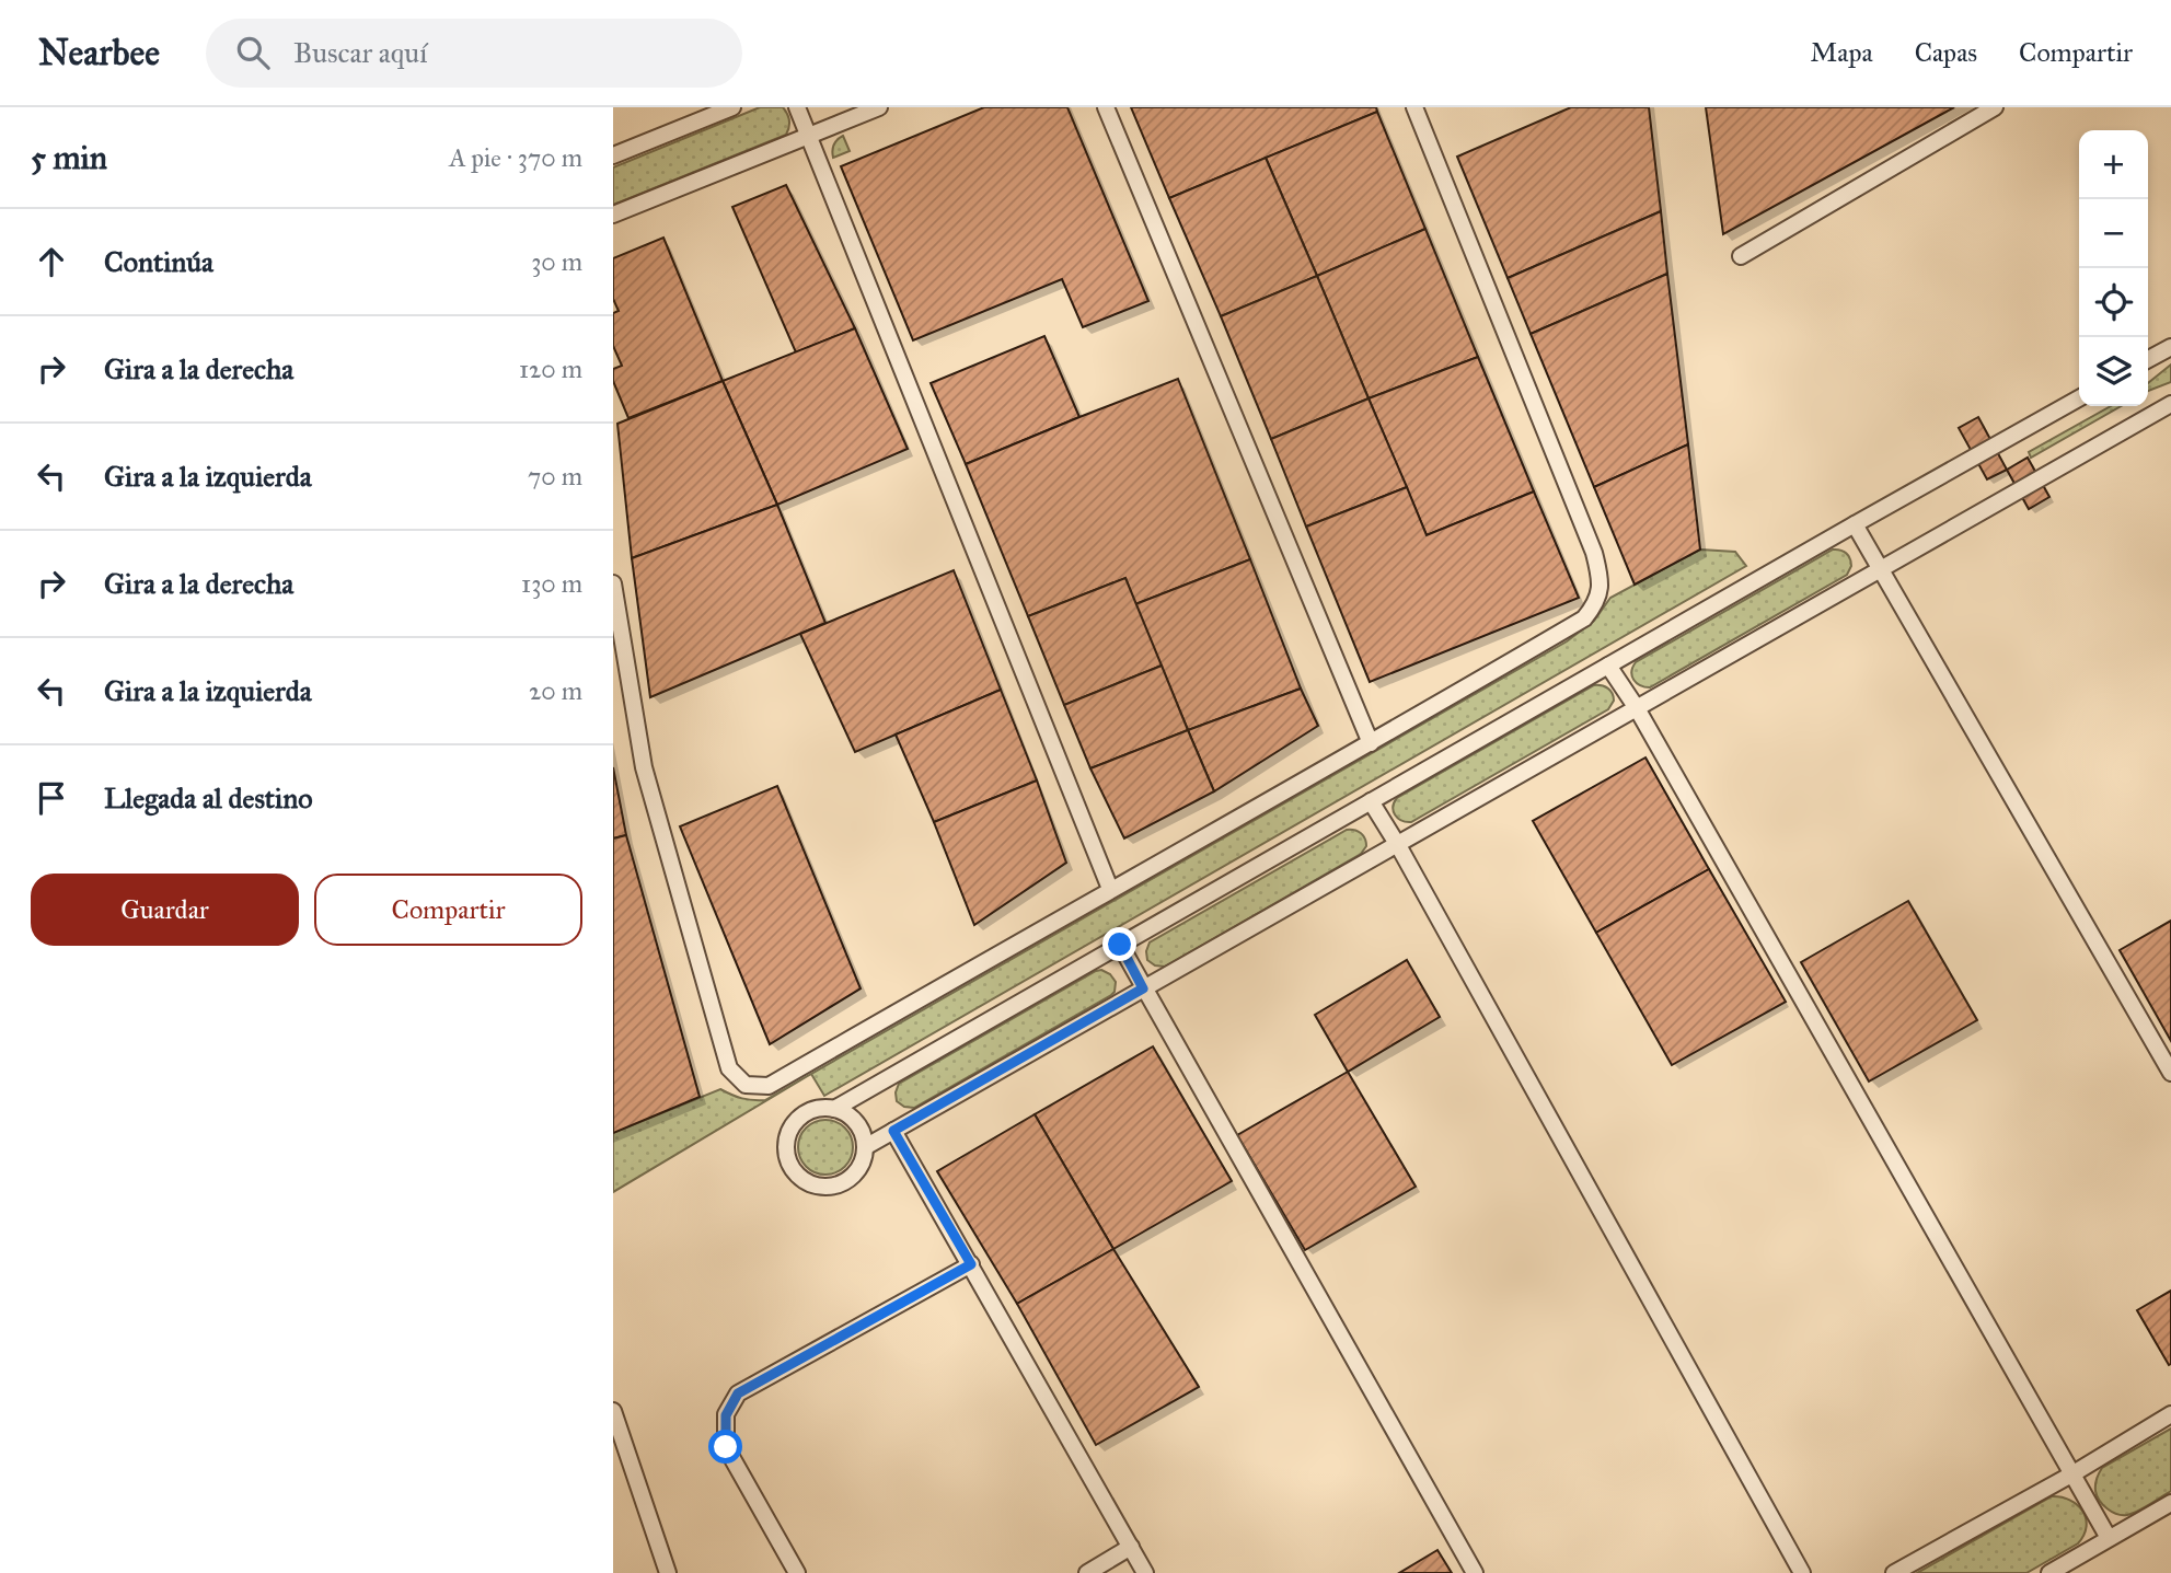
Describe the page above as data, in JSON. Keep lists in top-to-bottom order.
{
  "page": {
    "header": "Nearbee",
    "search": "Buscar aquí",
    "nav": ["Mapa", "Capas", "Compartir"],
    "heading": ["5 min", "A pie · 370 m"],
    "map_buttons": ["+", "−"],
    "list": [
      ["Continúa", "30 m"],
      ["Gira a la derecha", "120 m"],
      ["Gira a la izquierda", "70 m"],
      ["Gira a la derecha", "130 m"],
      ["Gira a la izquierda", "20 m"],
      "Llegada al destino"
    ],
    "buttons": ["Guardar", "Compartir"]
  }
}
